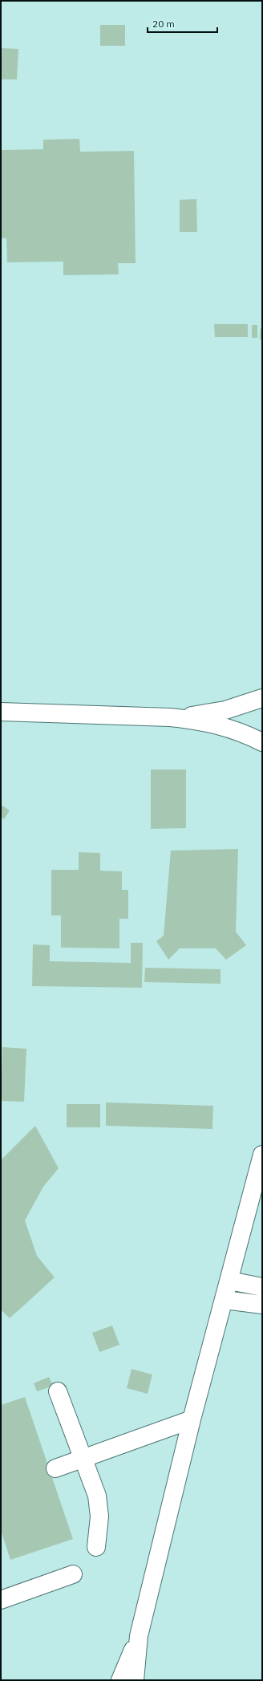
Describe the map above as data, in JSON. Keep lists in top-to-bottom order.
{
  "scale_bar": "20 m"
}
